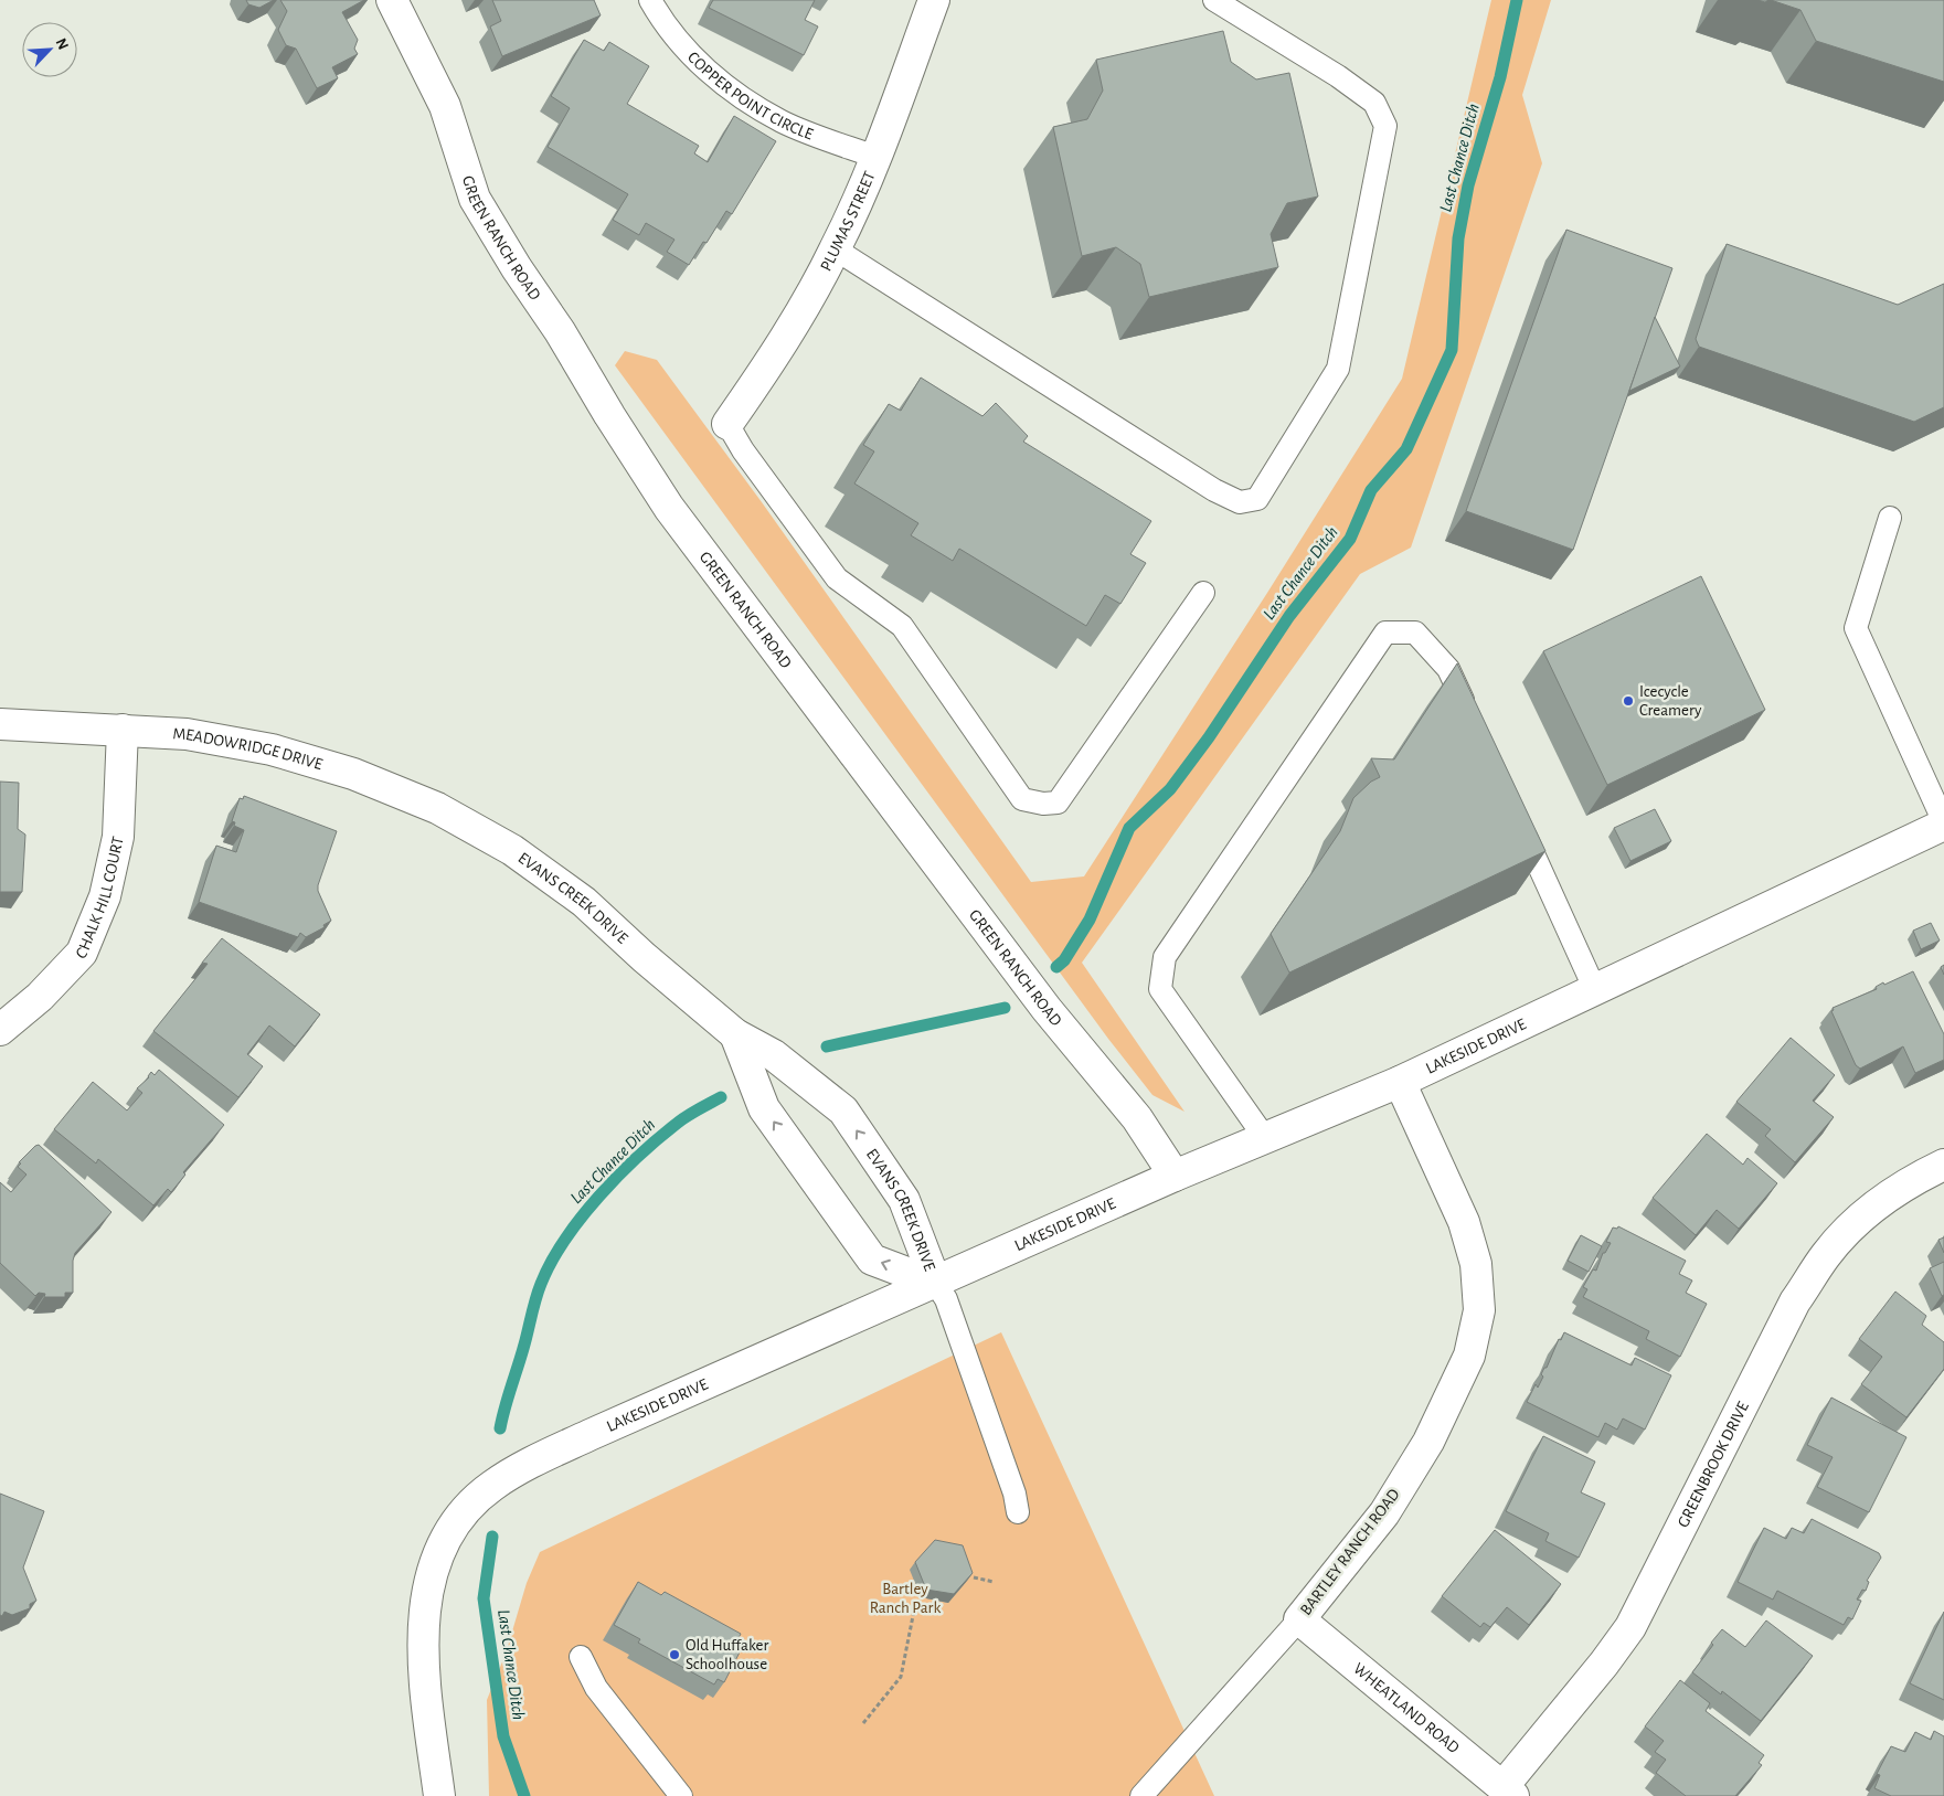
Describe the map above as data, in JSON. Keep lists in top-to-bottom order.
{
  "streets": {
    "street": [
      "PLUMAS STREET",
      "GREEN RANCH ROAD",
      "MEADOWRIDGE DRIVE",
      "CHALK HILL COURT",
      "EVANS CREEK DRIVE",
      "LAKESIDE DRIVE",
      "GREENBROOK DRIVE",
      "BARTLEY RANCH ROAD",
      "WHEATLAND ROAD"
    ],
    "lane": ["COPPER POINT CIRCLE"]
  },
  "crossings": [
    ["COPPER POINT CIRCLE", "PLUMAS STREET"],
    ["GREEN RANCH ROAD", "LAKESIDE DRIVE"],
    ["MEADOWRIDGE DRIVE", "CHALK HILL COURT"],
    ["MEADOWRIDGE DRIVE", "EVANS CREEK DRIVE"],
    ["EVANS CREEK DRIVE", "LAKESIDE DRIVE"],
    ["LAKESIDE DRIVE", "BARTLEY RANCH ROAD"],
    ["GREENBROOK DRIVE", "WHEATLAND ROAD"],
    ["BARTLEY RANCH ROAD", "WHEATLAND ROAD"]
  ],
  "one_way": ["EVANS CREEK DRIVE"],
  "water": ["Last Chance Ditch"],
  "parks": ["Bartley Ranch Park"],
  "places": ["Icecycle Creamery", "Old Huffaker Schoolhouse"],
  "north": "top right"
}
